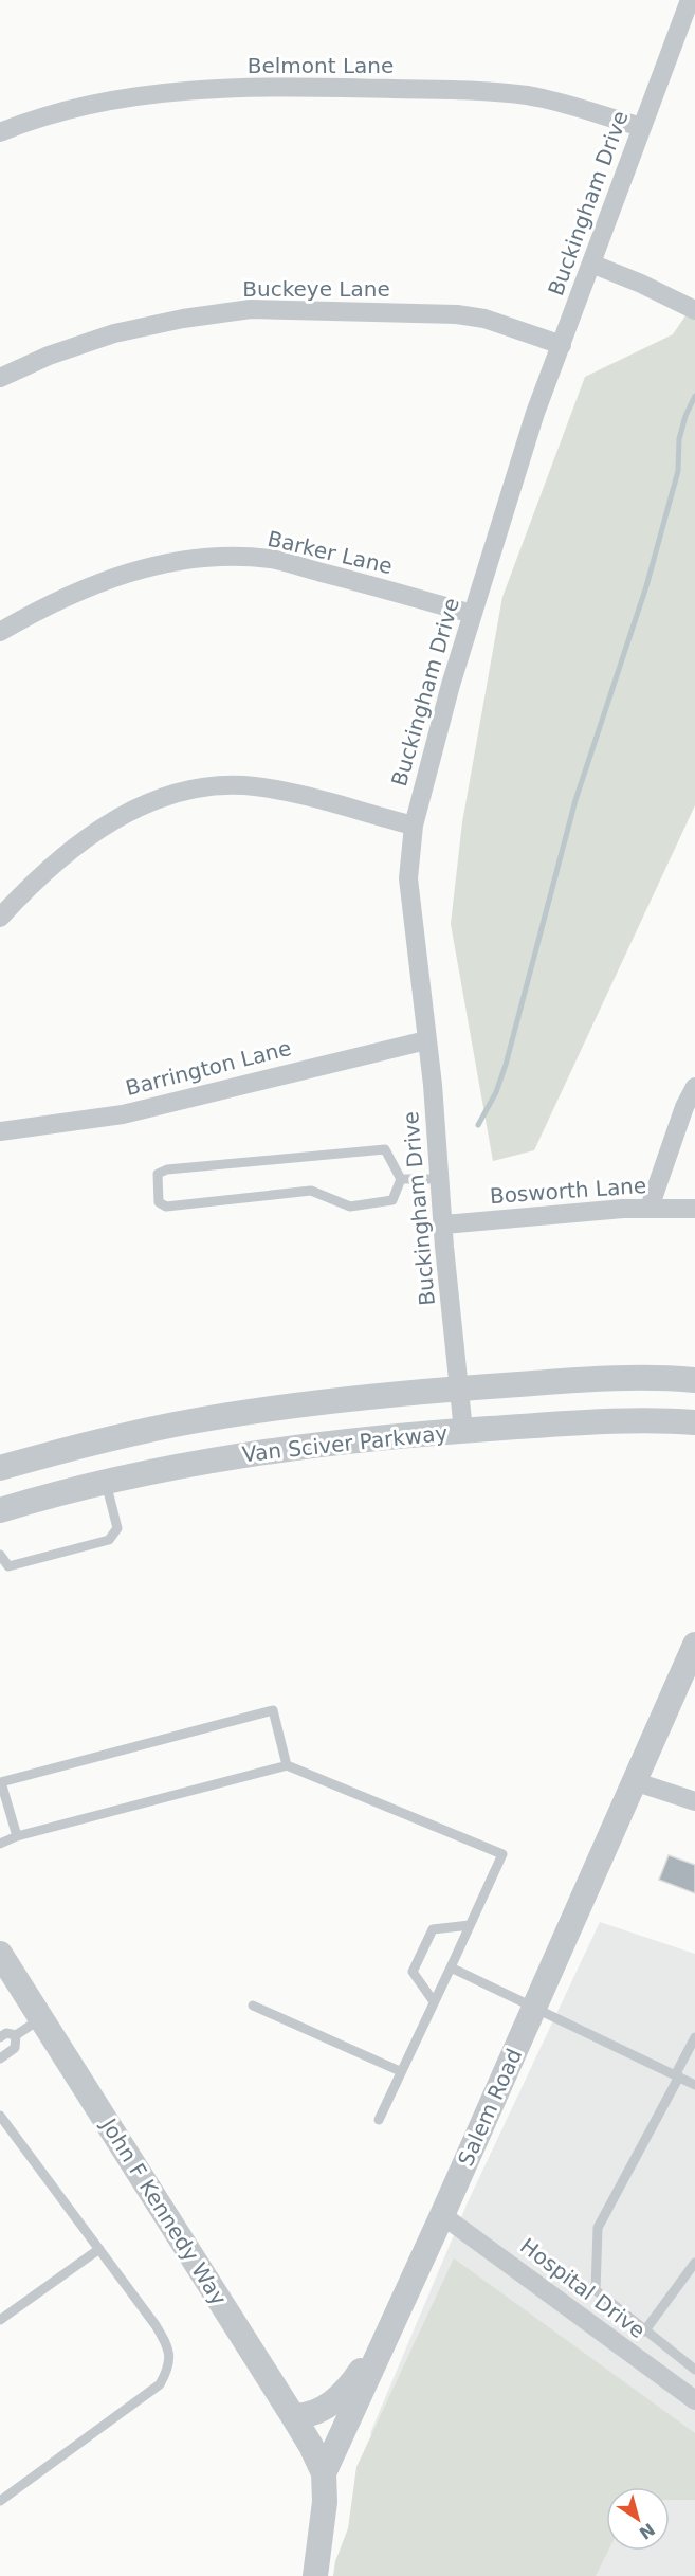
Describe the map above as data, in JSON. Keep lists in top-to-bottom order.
{
  "streets": {
    "street": [
      "Belmont Lane",
      "Buckingham Drive",
      "Buckeye Lane",
      "Barker Lane",
      "Barrington Lane",
      "Bosworth Lane",
      "Van Sciver Parkway",
      "Salem Road",
      "John F Kennedy Way",
      "Hospital Drive"
    ]
  },
  "crossings": [
    ["Belmont Lane", "Buckingham Drive"],
    ["Buckingham Drive", "Buckeye Lane"],
    ["Buckingham Drive", "Barker Lane"],
    ["Buckingham Drive", "Barrington Lane"],
    ["Buckingham Drive", "Bosworth Lane"],
    ["Buckingham Drive", "Van Sciver Parkway"],
    ["Salem Road", "John F Kennedy Way"],
    ["Salem Road", "Hospital Drive"]
  ],
  "north": "bottom right"
}
